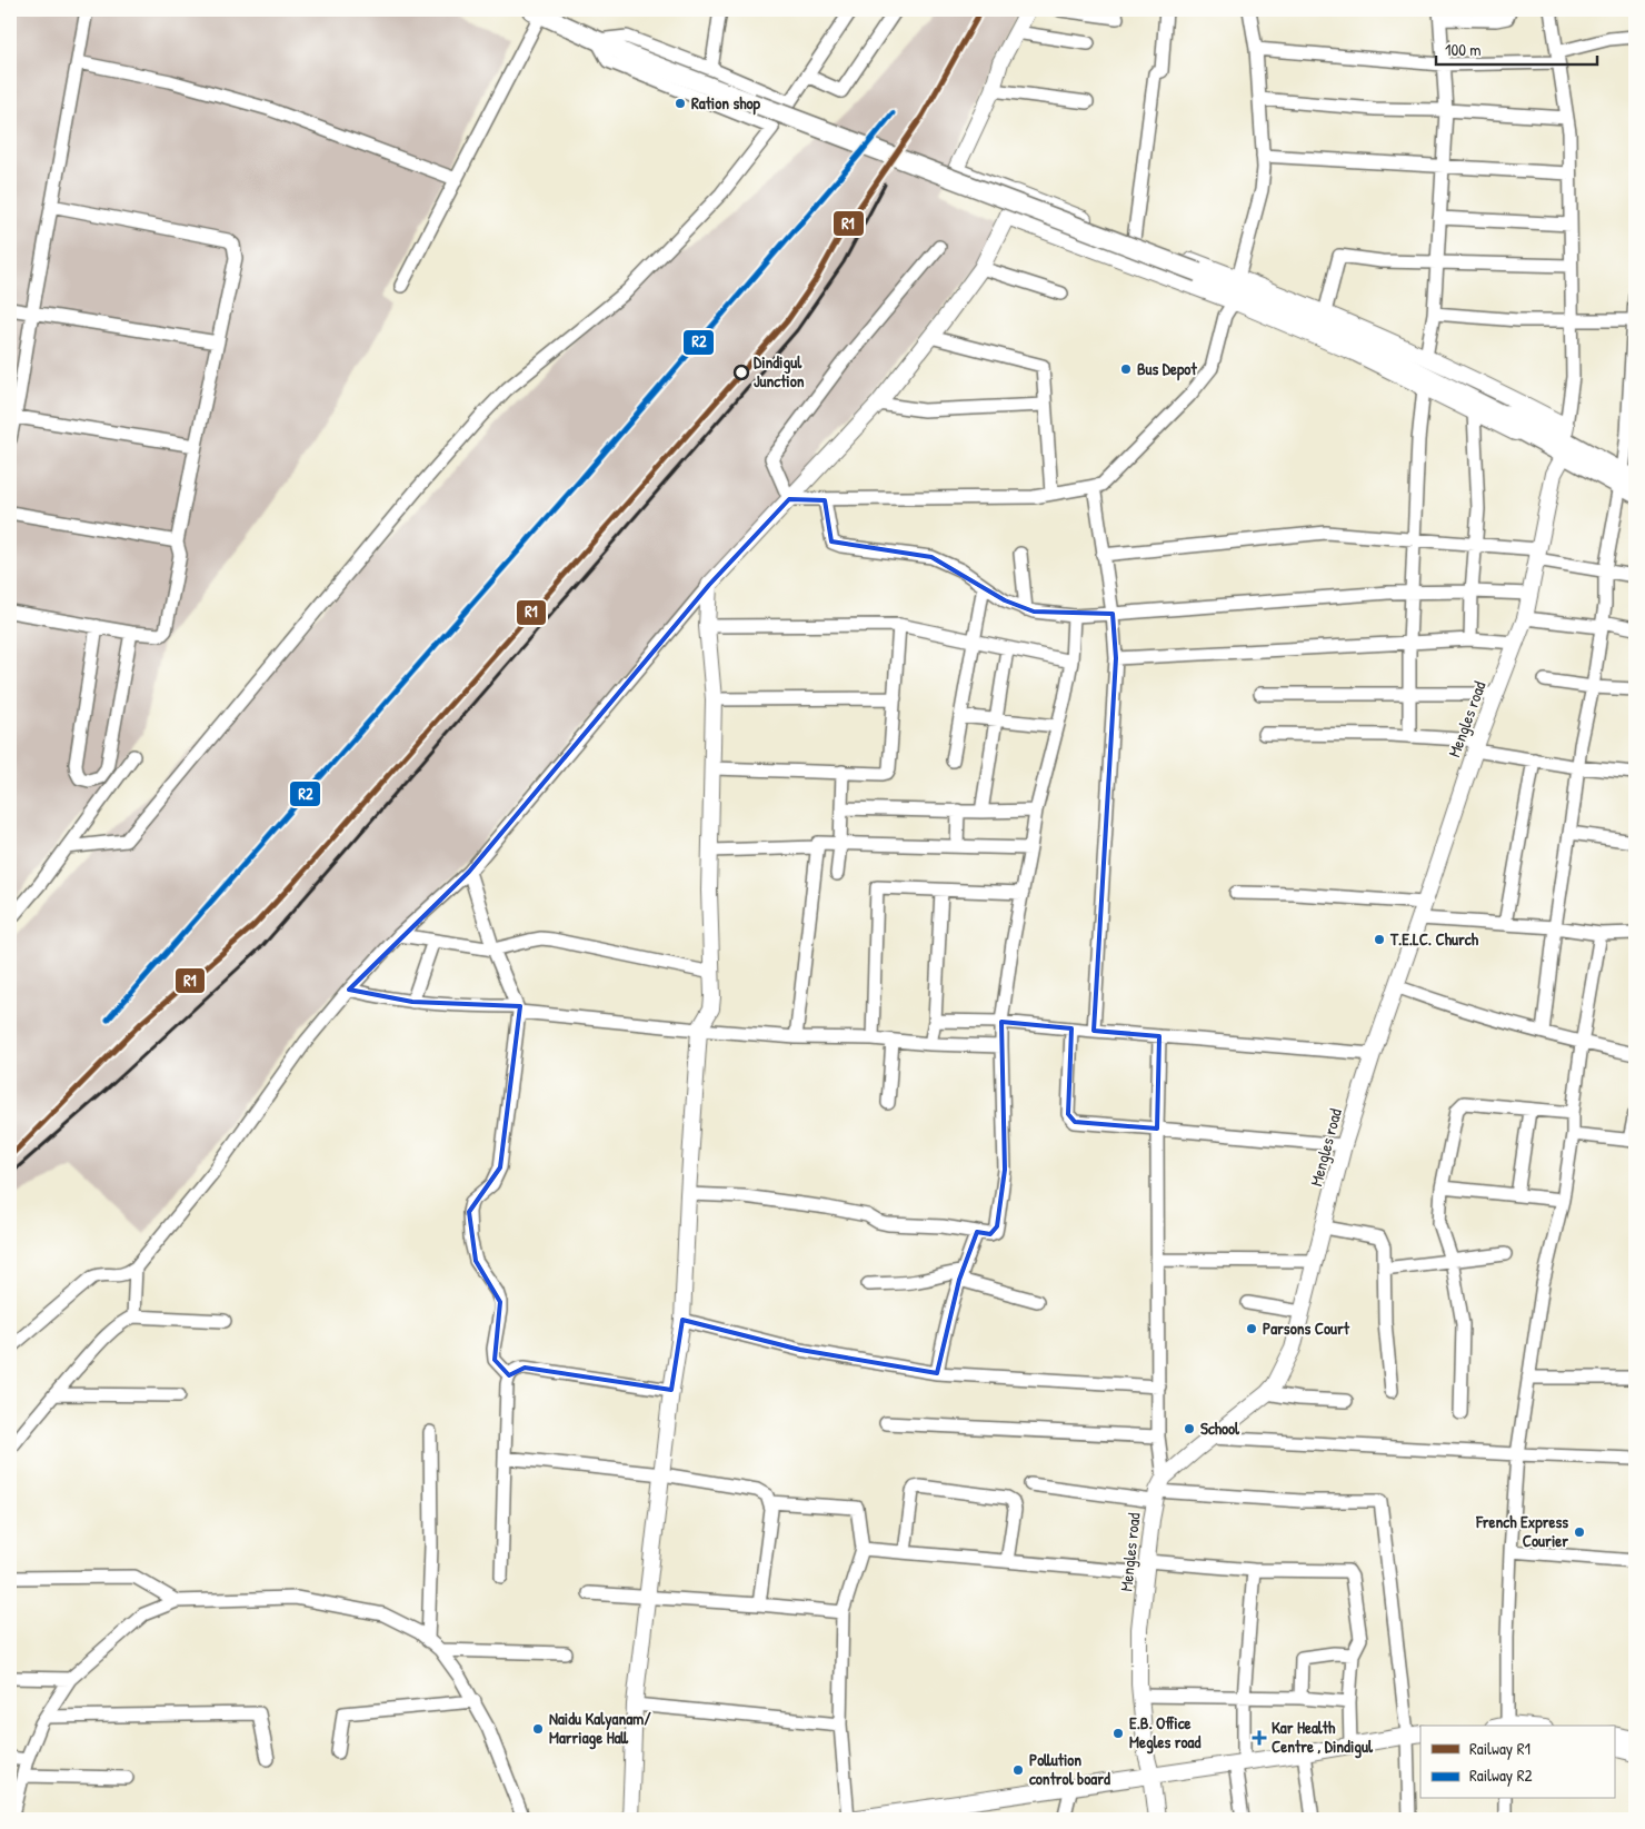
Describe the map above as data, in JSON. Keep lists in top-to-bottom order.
{
  "streets": {
    "main road": ["Mengles road"]
  },
  "places": {
    "other": [
      "Ration shop",
      "Bus Depot",
      "Dindigul Junction",
      "T.E.LC. Church",
      "Parsons Court",
      "School",
      "French Express Courier",
      "Naidu Kalyanam/ Marriage Hall",
      "E.B. Office Megles road",
      "Pollution control board"
    ],
    "health": ["Kar Health Centre , Dindigul"]
  },
  "lines": ["rail line R1", "rail line R2"],
  "legend": ["Railway R1", "Railway R2"],
  "scale_bar": "100 m"
}
